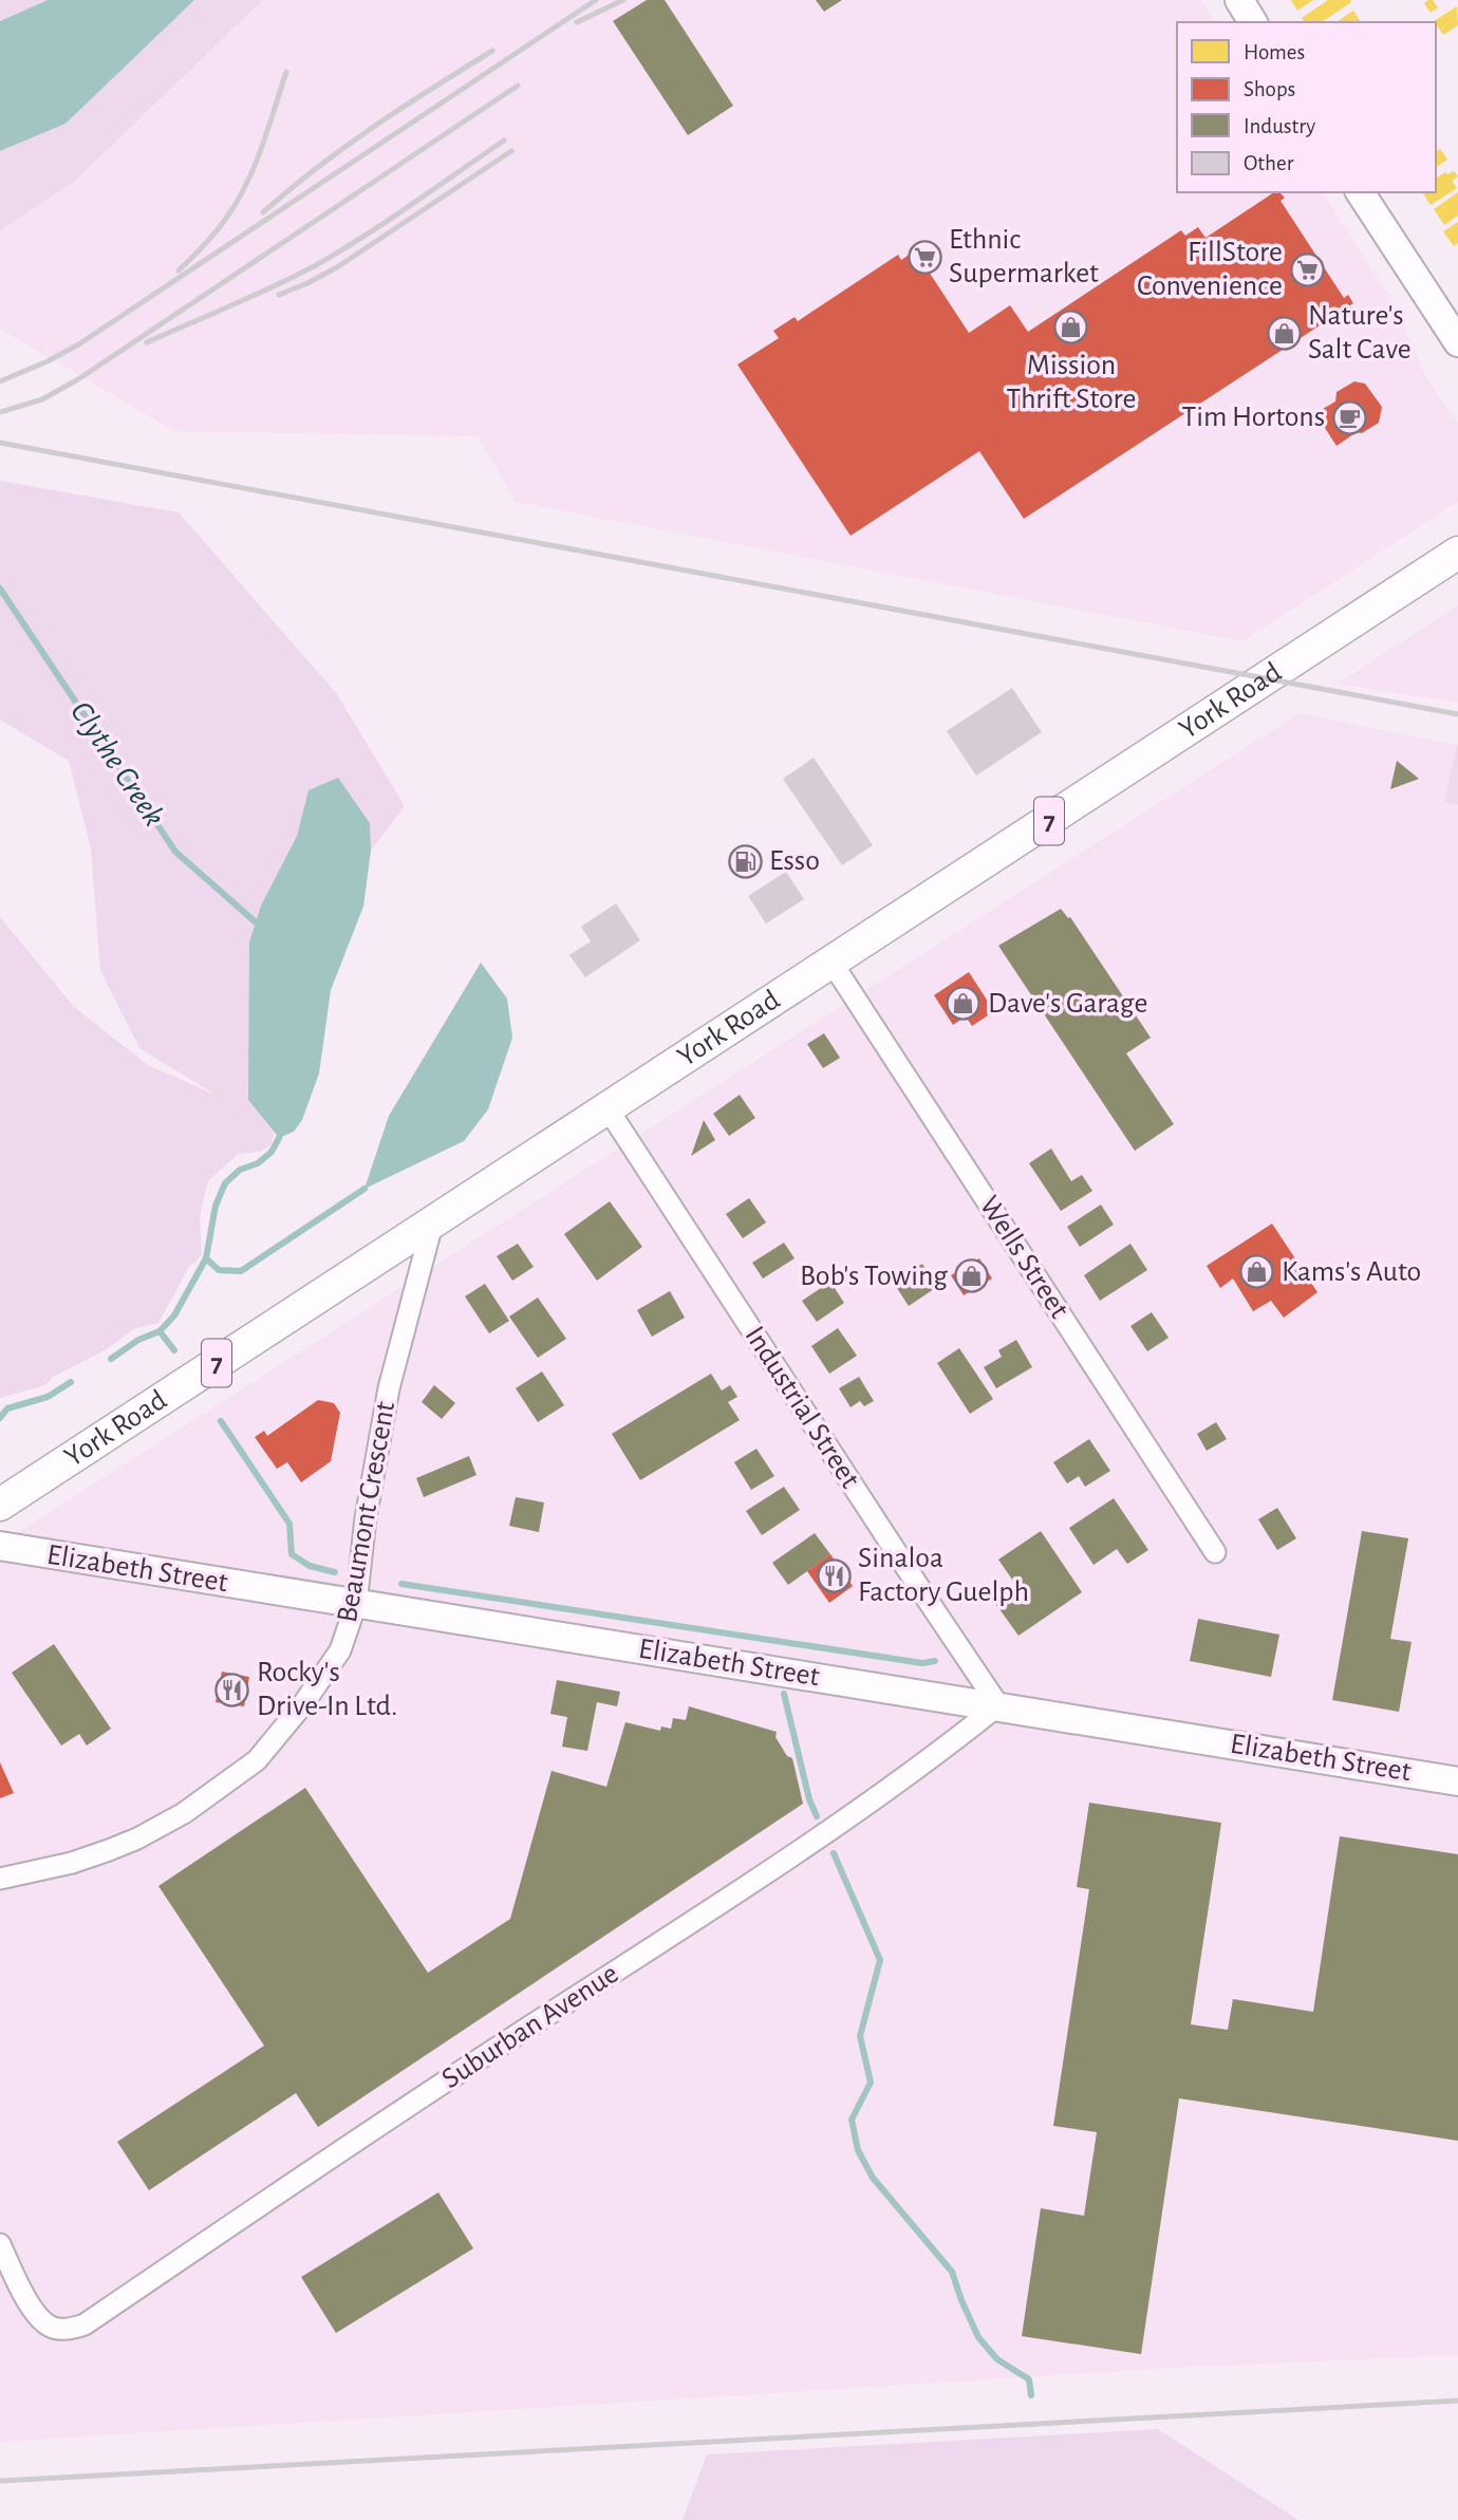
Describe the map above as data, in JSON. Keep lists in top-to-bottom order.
{
  "streets": {
    "main road": ["York Road", "7"],
    "street": [
      "Wells Street",
      "Industrial Street",
      "Beaumont Crescent",
      "Elizabeth Street",
      "Suburban Avenue"
    ]
  },
  "crossings": [
    ["York Road", "Wells Street"],
    ["York Road", "Industrial Street"],
    ["York Road", "Beaumont Crescent"],
    ["Industrial Street", "Elizabeth Street"],
    ["Industrial Street", "Suburban Avenue"],
    ["Beaumont Crescent", "Elizabeth Street"],
    ["Elizabeth Street", "Suburban Avenue"]
  ],
  "water": ["Clythe Creek"],
  "places": {
    "supermarket": ["Ethnic Supermarket", "FillStore Convenience"],
    "shop": [
      "Mission Thrift Store",
      "Nature's Salt Cave",
      "Dave's Garage",
      "Kams's Auto",
      "Bob's Towing"
    ],
    "cafe": ["Tim Hortons"],
    "fuel station": ["Esso"],
    "restaurant": ["Sinaloa Factory Guelph", "Rocky's Drive-In Ltd."]
  },
  "legend": [
    "Homes",
    "Shops",
    "Industry",
    "Other"
  ]
}
